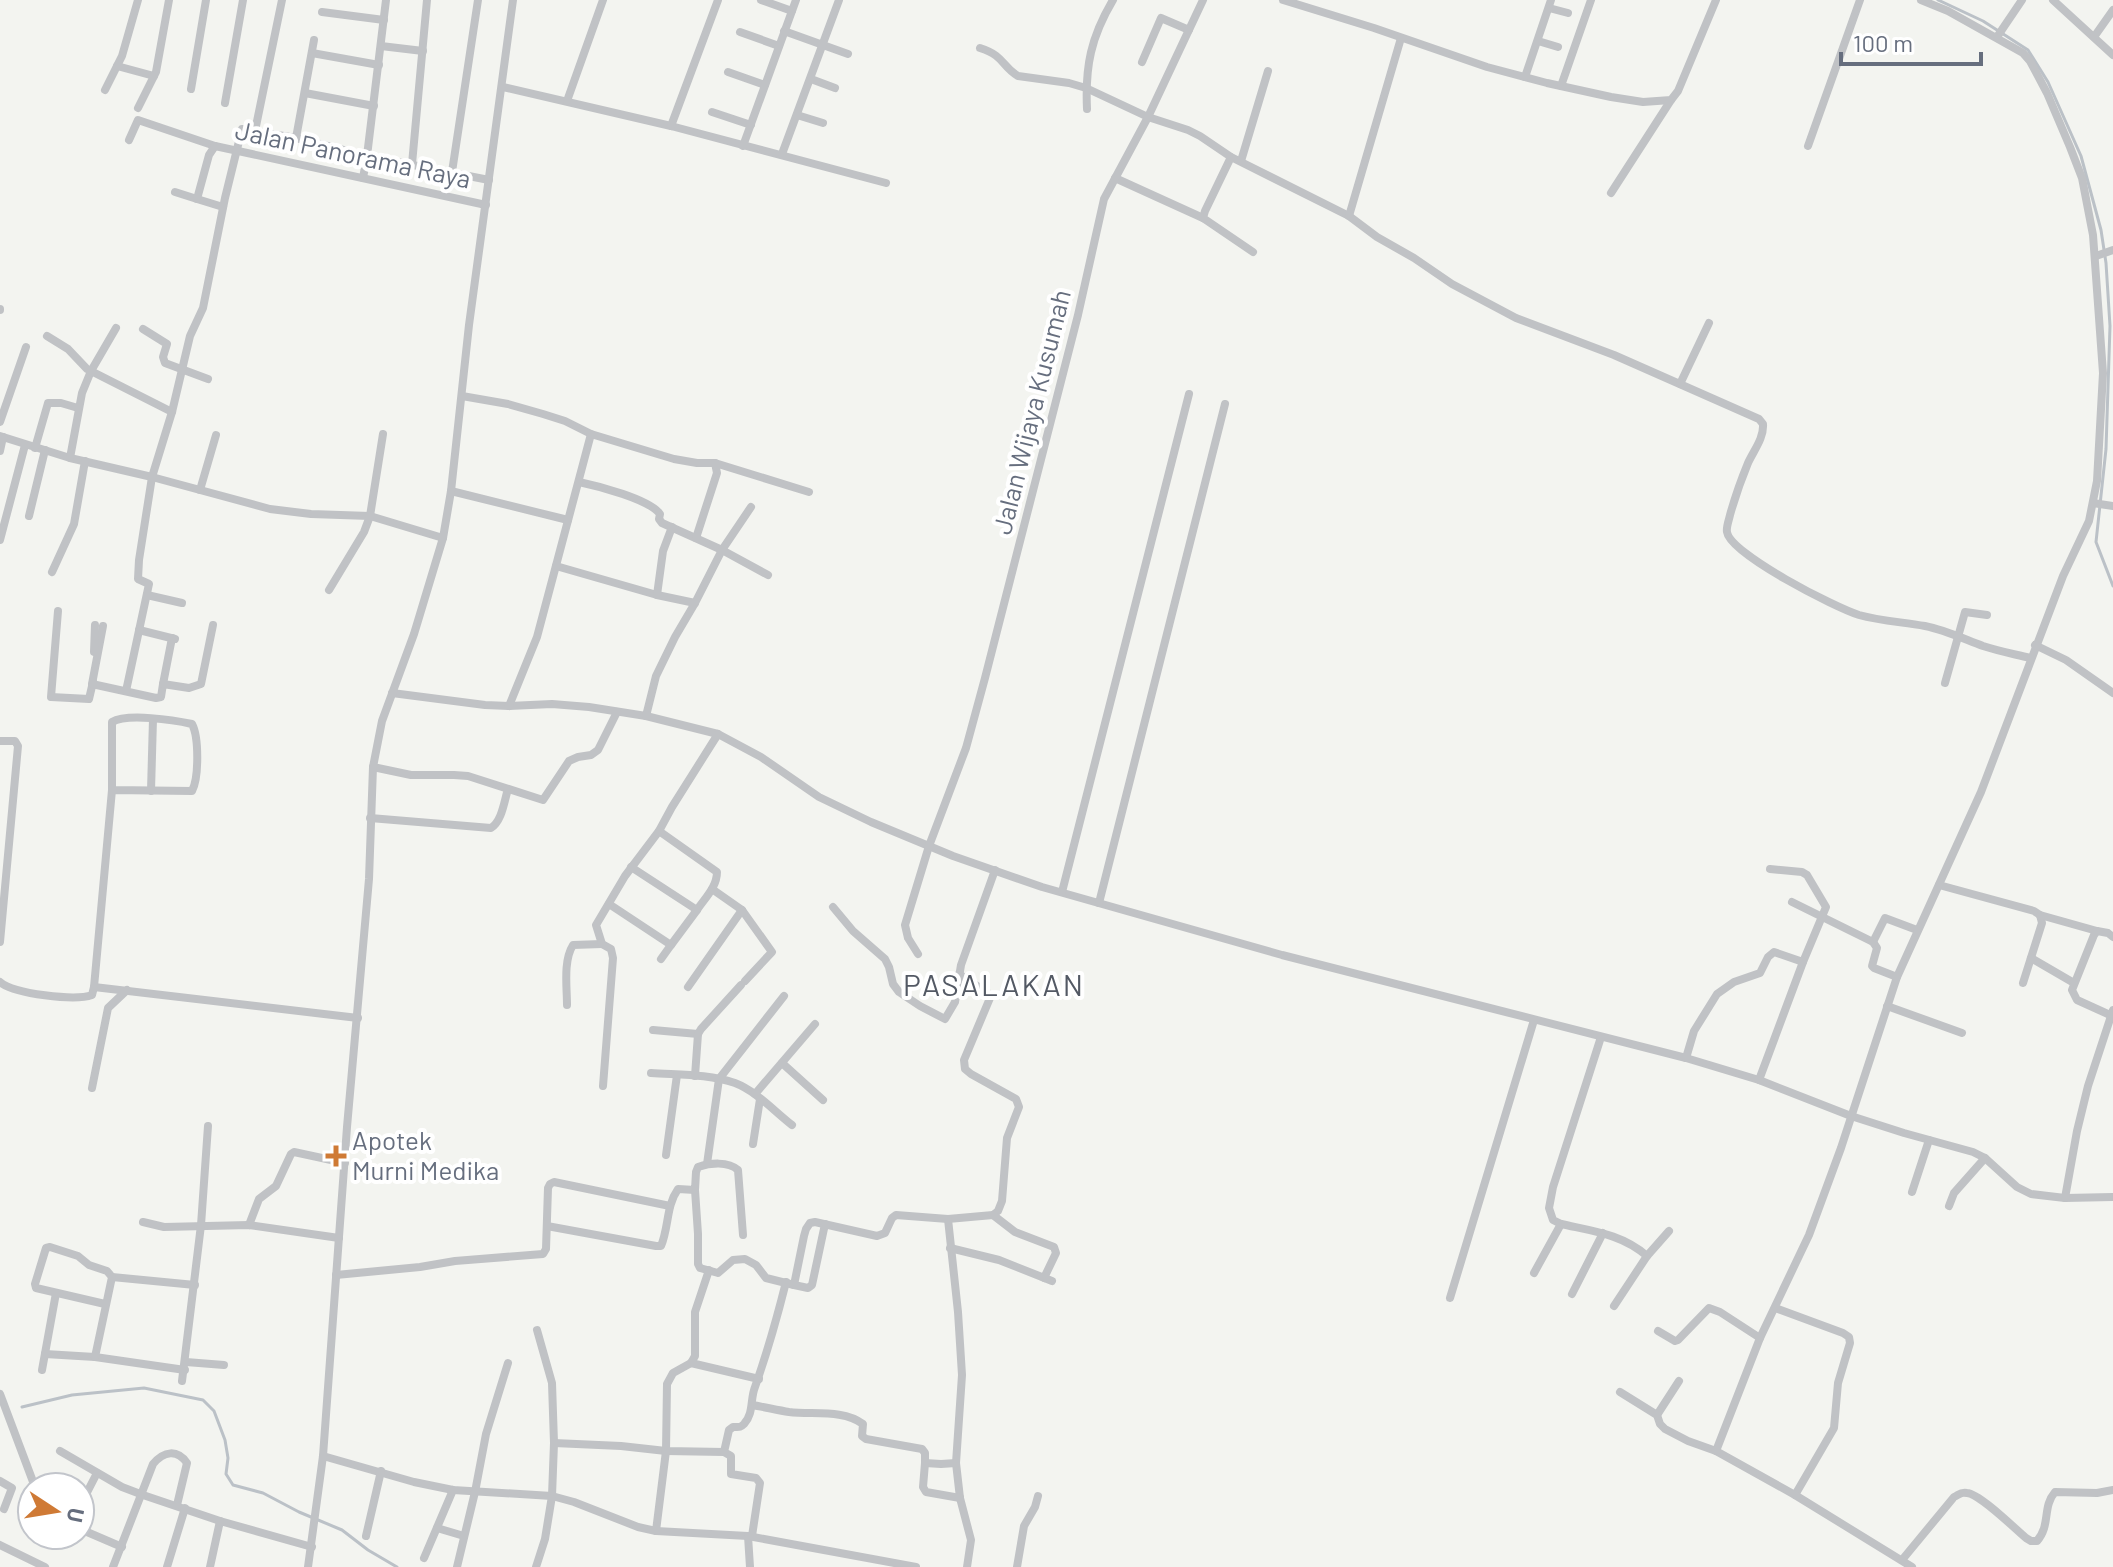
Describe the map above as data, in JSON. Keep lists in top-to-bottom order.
{
  "streets": {
    "street": ["Jalan Panorama Raya", "Jalan Wijaya Kusumah"]
  },
  "districts": ["PASALAKAN"],
  "places": {
    "health": ["Apotek Murni Medika"]
  },
  "scale_bar": "100 m",
  "north": "right"
}
